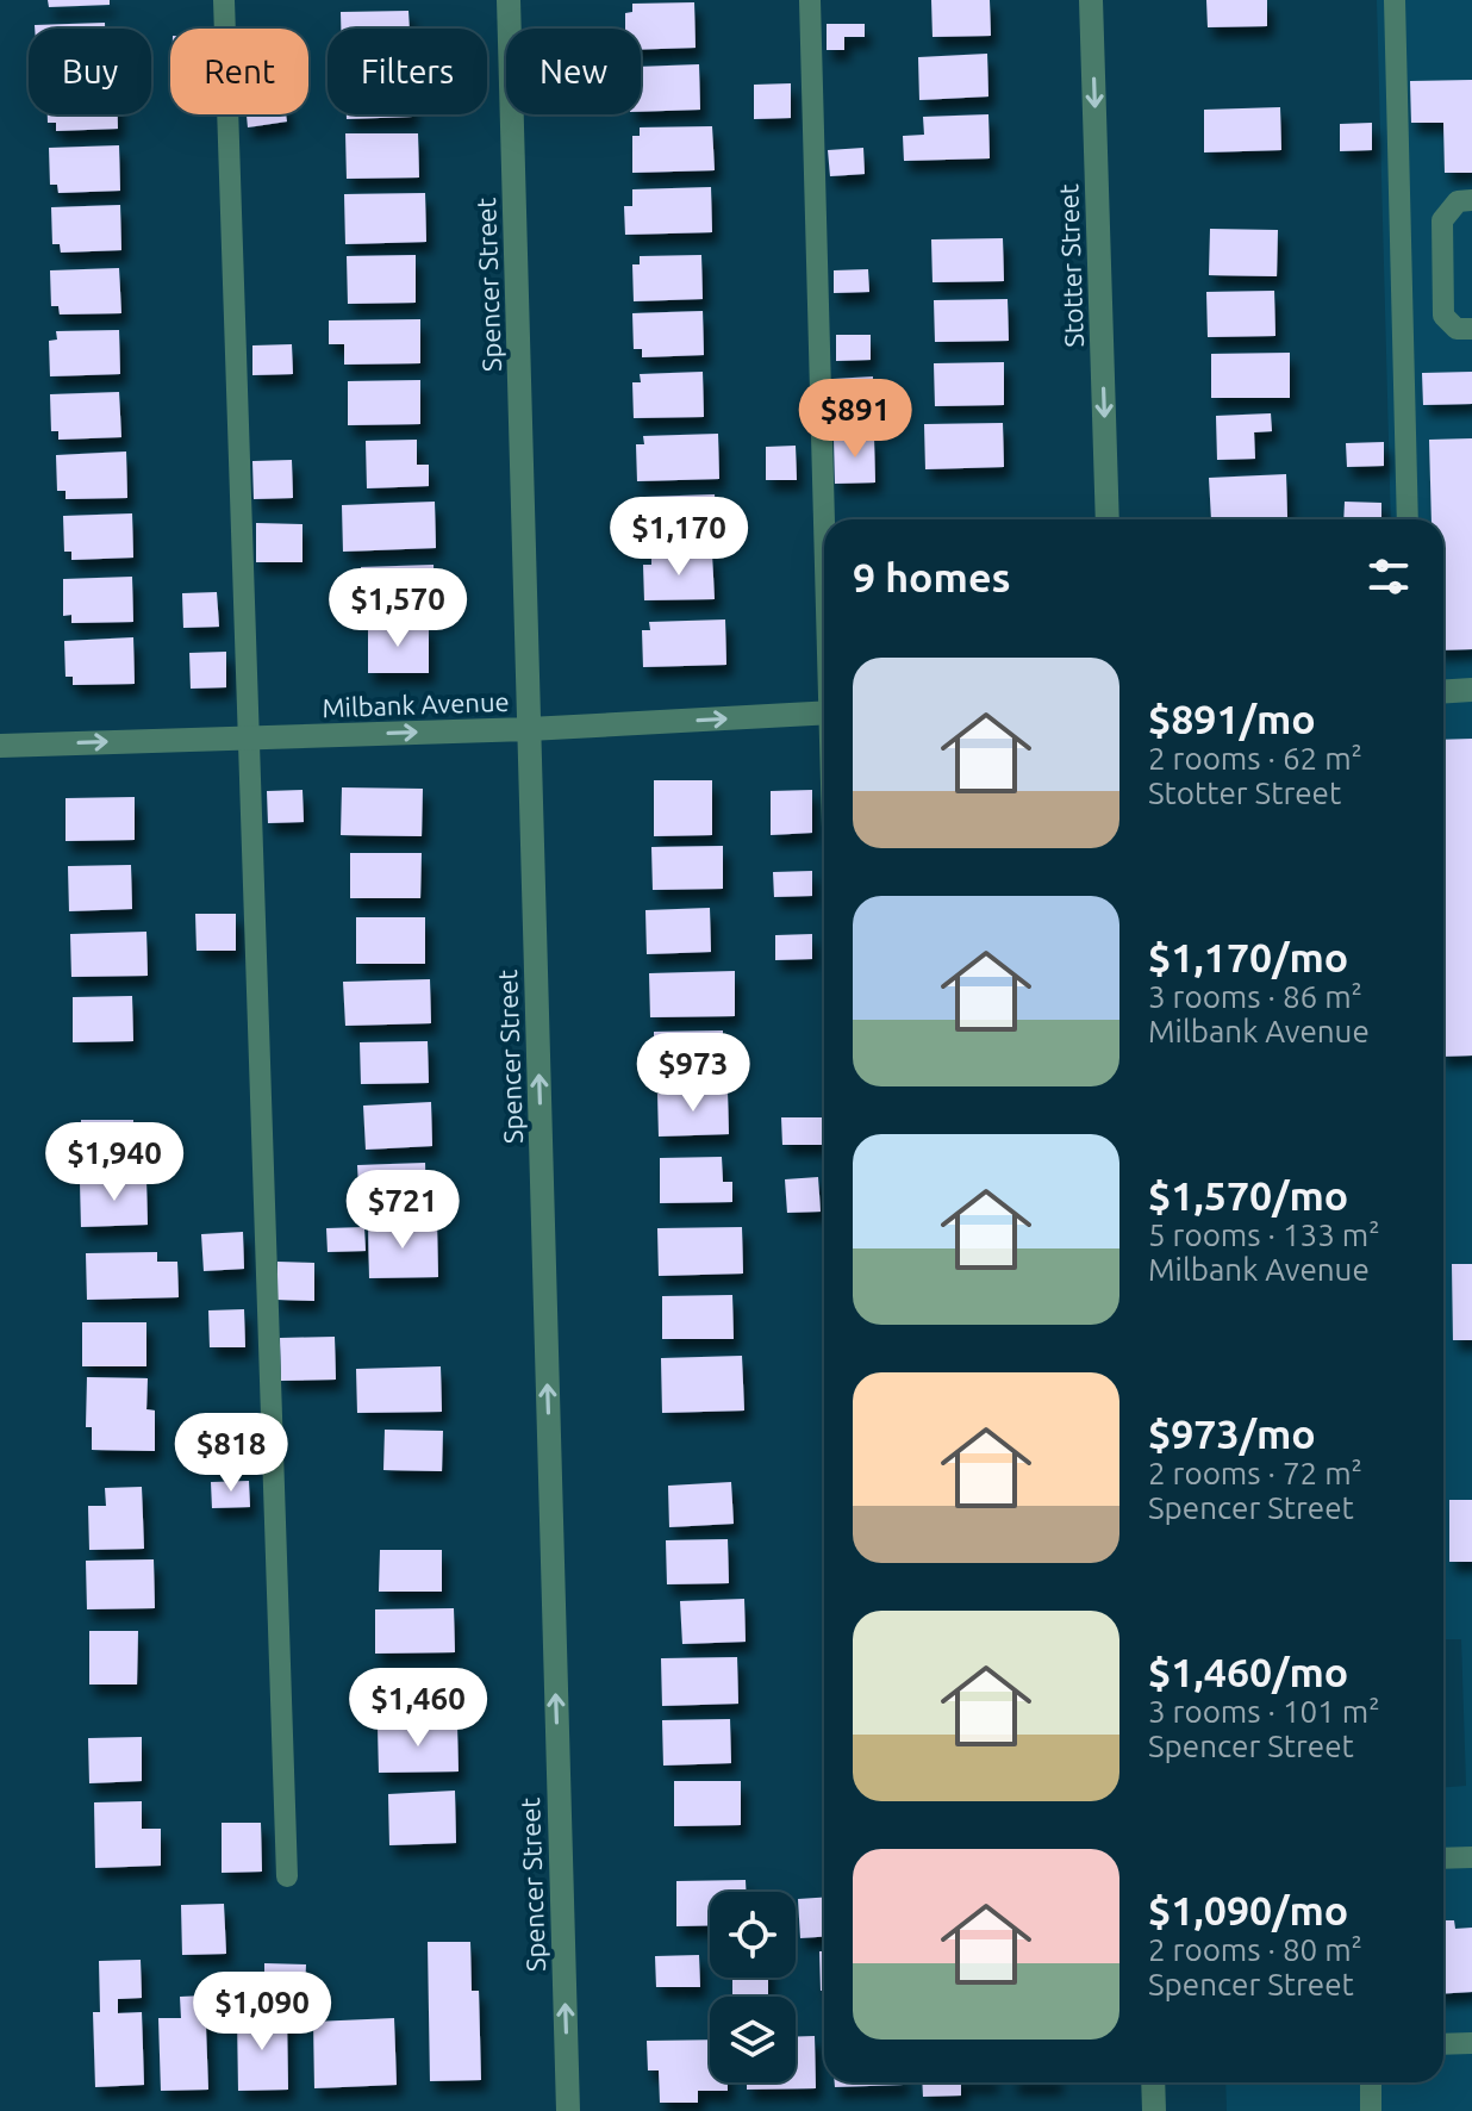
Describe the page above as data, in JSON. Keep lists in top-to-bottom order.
{
  "streets": {
    "street": ["Stotter Street", "Spencer Street", "Milbank Avenue"]
  },
  "crossings": [
    ["Spencer Street", "Milbank Avenue"]
  ],
  "one_way": ["Stotter Street", "Spencer Street", "Milbank Avenue"],
  "page": {
    "chip": [
      "Buy",
      "Rent",
      "Filters",
      "New"
    ],
    "price": [
      "$891",
      "$1,170",
      "$1,570",
      "$973",
      "$1,940",
      "$721",
      "$818",
      "$1,460",
      "$1,090"
    ],
    "heading": "9 homes",
    "list": [
      {
        "name": "$891/mo",
        "note": "2 rooms · 62 m² · Stotter Street"
      },
      {
        "name": "$1,170/mo",
        "note": "3 rooms · 86 m² · Milbank Avenue"
      },
      {
        "name": "$1,570/mo",
        "note": "5 rooms · 133 m² · Milbank Avenue"
      },
      {
        "name": "$973/mo",
        "note": "2 rooms · 72 m² · Spencer Street"
      },
      {
        "name": "$1,460/mo",
        "note": "3 rooms · 101 m² · Spencer Street"
      },
      {
        "name": "$1,090/mo",
        "note": "2 rooms · 80 m² · Spencer Street"
      }
    ]
  }
}
